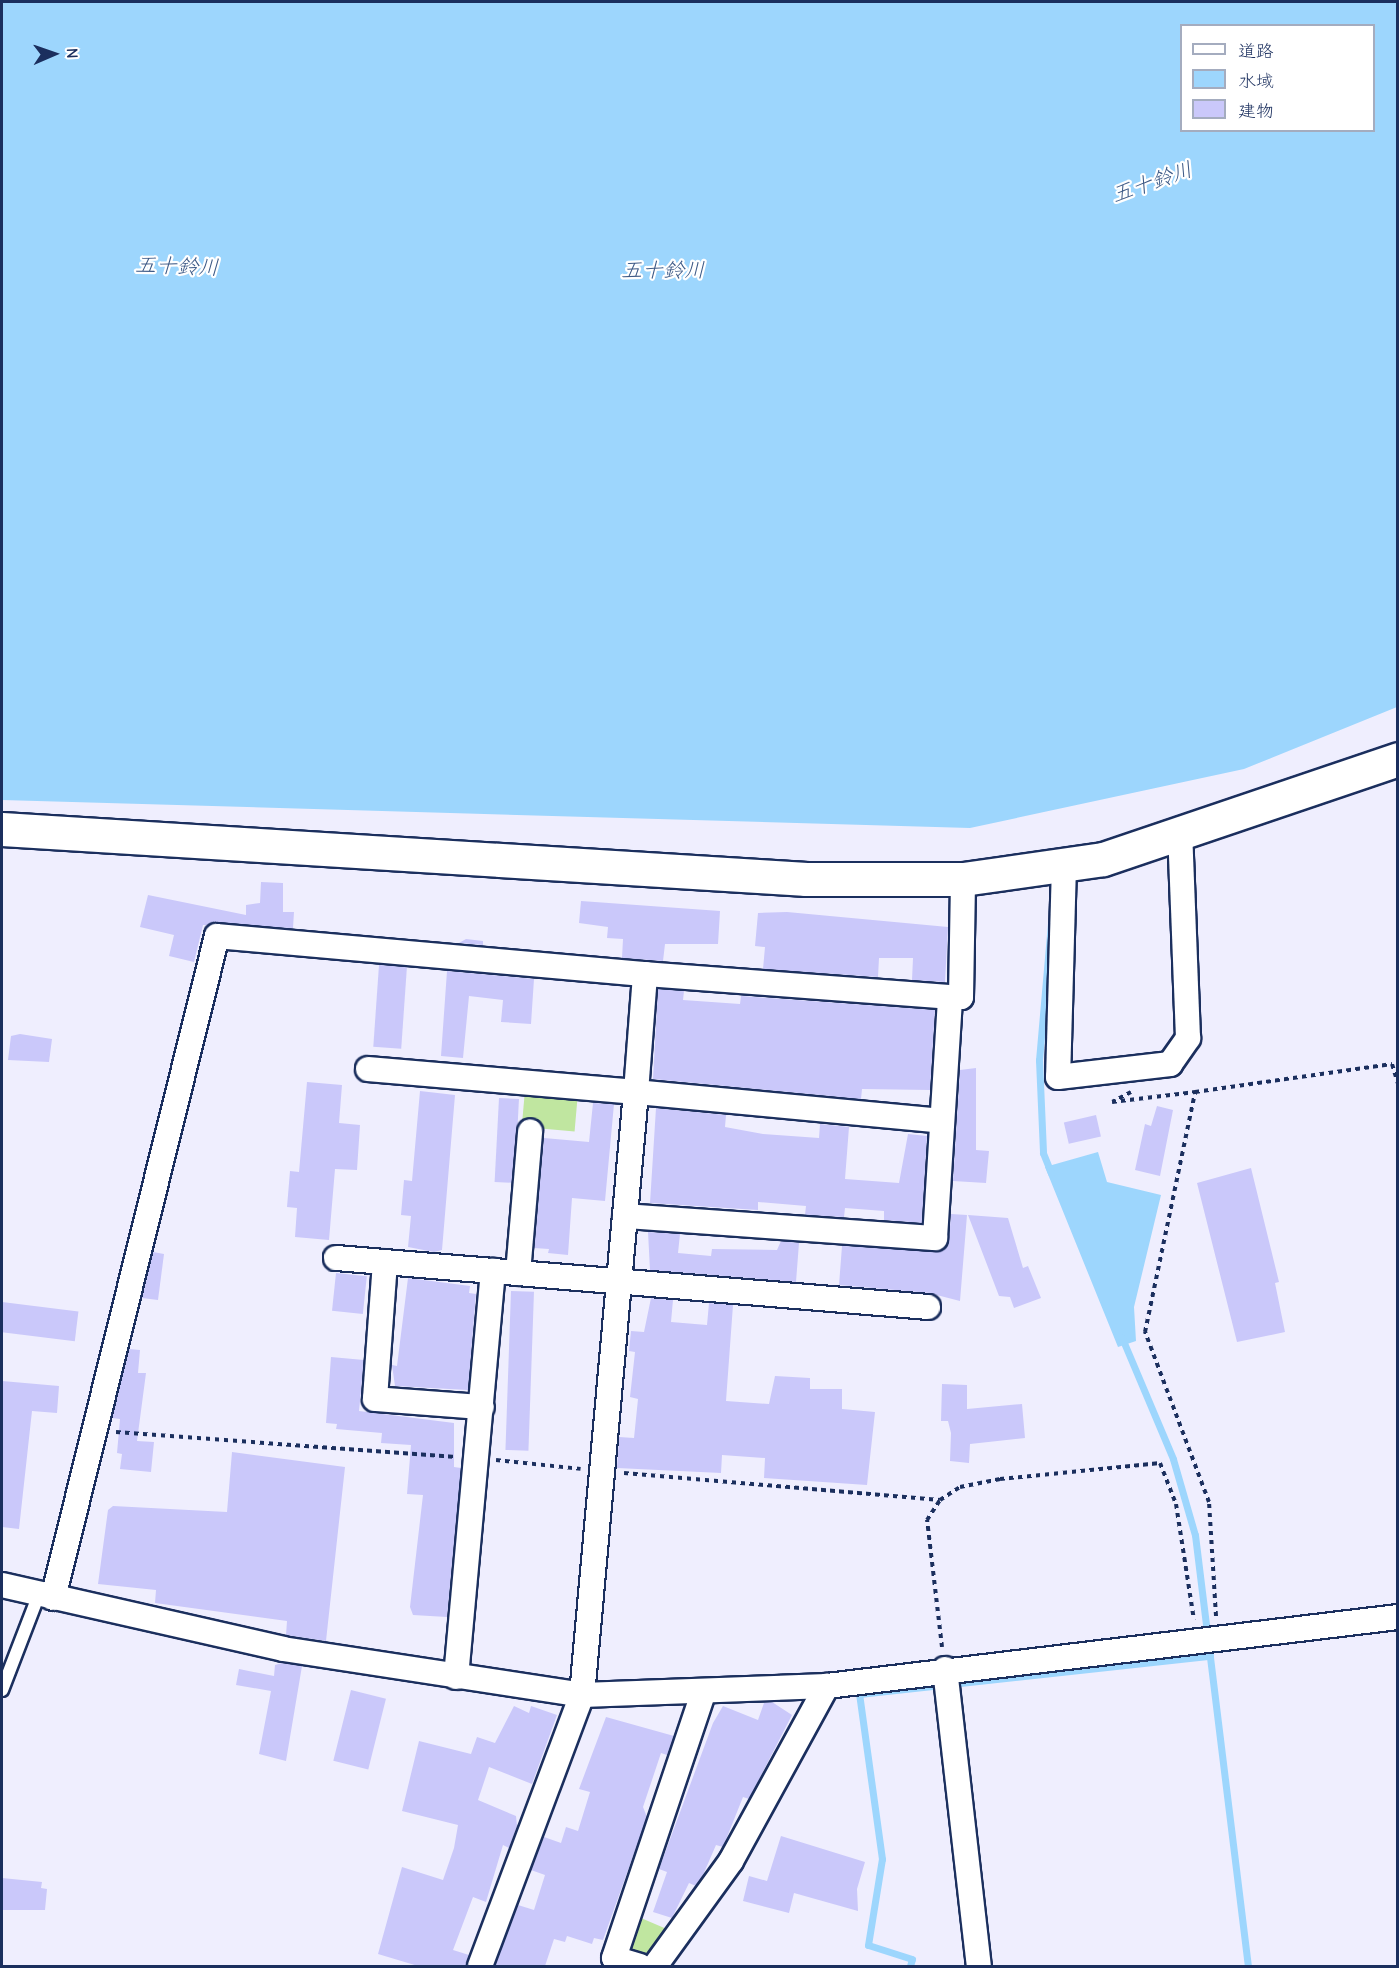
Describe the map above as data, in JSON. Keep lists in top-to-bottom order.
{
  "water": ["五十鈴川"],
  "legend": ["道路", "水域", "建物"],
  "north": "right"
}
